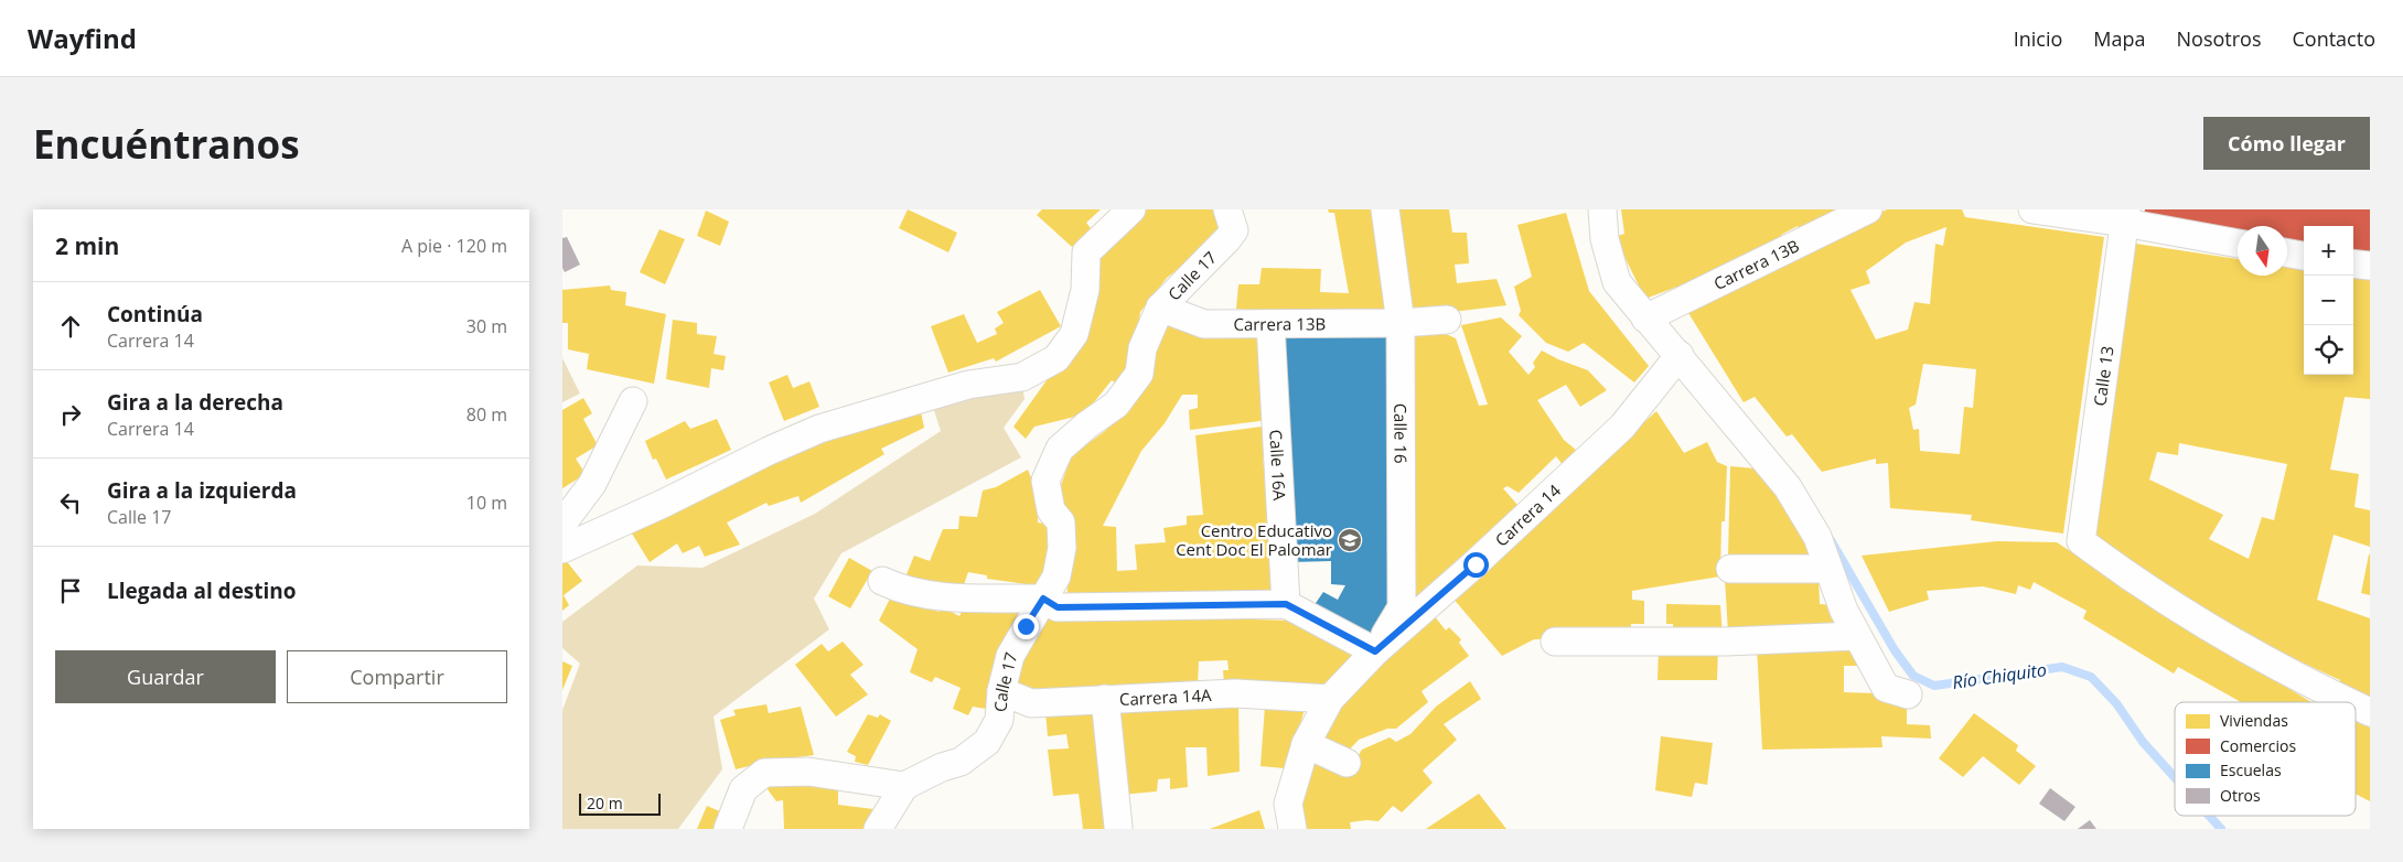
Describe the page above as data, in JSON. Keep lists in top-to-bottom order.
{
  "streets": {
    "street": [
      "Carrera 13B",
      "Calle 17",
      "Calle 13",
      "Calle 16",
      "Calle 16A",
      "Carrera 14",
      "Carrera 14A"
    ]
  },
  "crossings": [
    ["Carrera 13B", "Calle 17"],
    ["Carrera 13B", "Calle 16"],
    ["Carrera 13B", "Calle 16A"],
    ["Calle 17", "Carrera 14A"],
    ["Calle 16", "Carrera 14"]
  ],
  "water": ["Río Chiquito"],
  "places": {
    "school or university": ["Centro Educativo Cent Doc El Palomar"]
  },
  "legend": [
    "Viviendas",
    "Comercios",
    "Escuelas",
    "Otros"
  ],
  "scale_bar": "20 m",
  "north": "bottom",
  "page": {
    "header": "Wayfind",
    "nav": [
      "Inicio",
      "Mapa",
      "Nosotros",
      "Contacto"
    ],
    "buttons": [
      "Cómo llegar",
      ["Guardar", "Compartir"]
    ],
    "title": "Encuéntranos",
    "heading": ["2 min", "A pie · 120 m"],
    "map_buttons": ["+", "−"],
    "list": [
      ["Continúa", "Carrera 14", "30 m"],
      ["Gira a la derecha", "Carrera 14", "80 m"],
      ["Gira a la izquierda", "Calle 17", "10 m"],
      "Llegada al destino"
    ],
    "scale": "20 m"
  }
}
